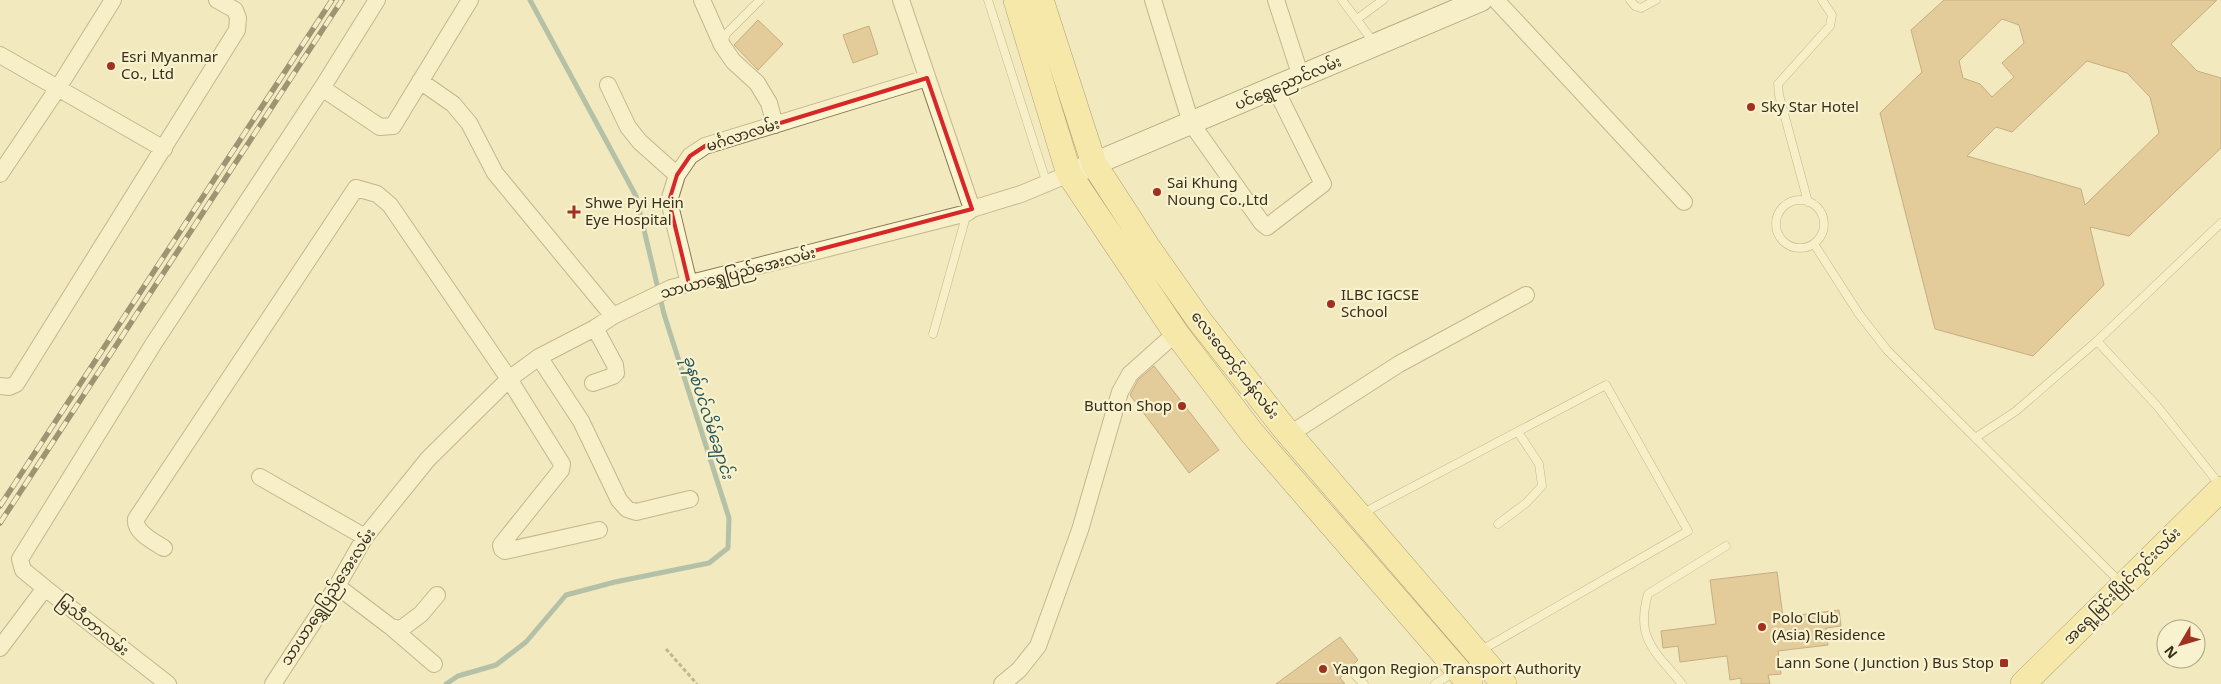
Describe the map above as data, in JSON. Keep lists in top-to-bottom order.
{
  "streets": {
    "main road": ["လေးထောင့်ကန်လမ်း", "အရှေ့မြင်းပြိုင်ကွင်းလမ်း"],
    "street": [
      "ပင်ရွှေညောင်လမ်း",
      "မင်္ဂလာလမ်း",
      "သာယာရွှေပြည်အေးလမ်း",
      "မြသီတာလမ်း"
    ]
  },
  "crossings": [
    ["ပင်ရွှေညောင်လမ်း", "သာယာရွှေပြည်အေးလမ်း"],
    ["ပင်ရွှေညောင်လမ်း", "လေးထောင့်ကန်လမ်း"],
    ["မင်္ဂလာလမ်း", "သာယာရွှေပြည်အေးလမ်း"],
    ["သာယာရွှေပြည်အေးလမ်း", "လေးထောင့်ကန်လမ်း"]
  ],
  "water": ["ခုနစ်ပင်လိမ်ချောင်း"],
  "places": {
    "other": [
      "Esri Myanmar Co., Ltd",
      "Sky Star Hotel",
      "Sai Khung Noung Co.,Ltd",
      "ILBC IGCSE School",
      "Button Shop",
      "Polo Club (Asia) Residence",
      "Yangon Region Transport Authority"
    ],
    "health": ["Shwe Pyi Hein Eye Hospital"],
    "transit": ["Lann Sone ( Junction ) Bus Stop"]
  },
  "north": "bottom left"
}
